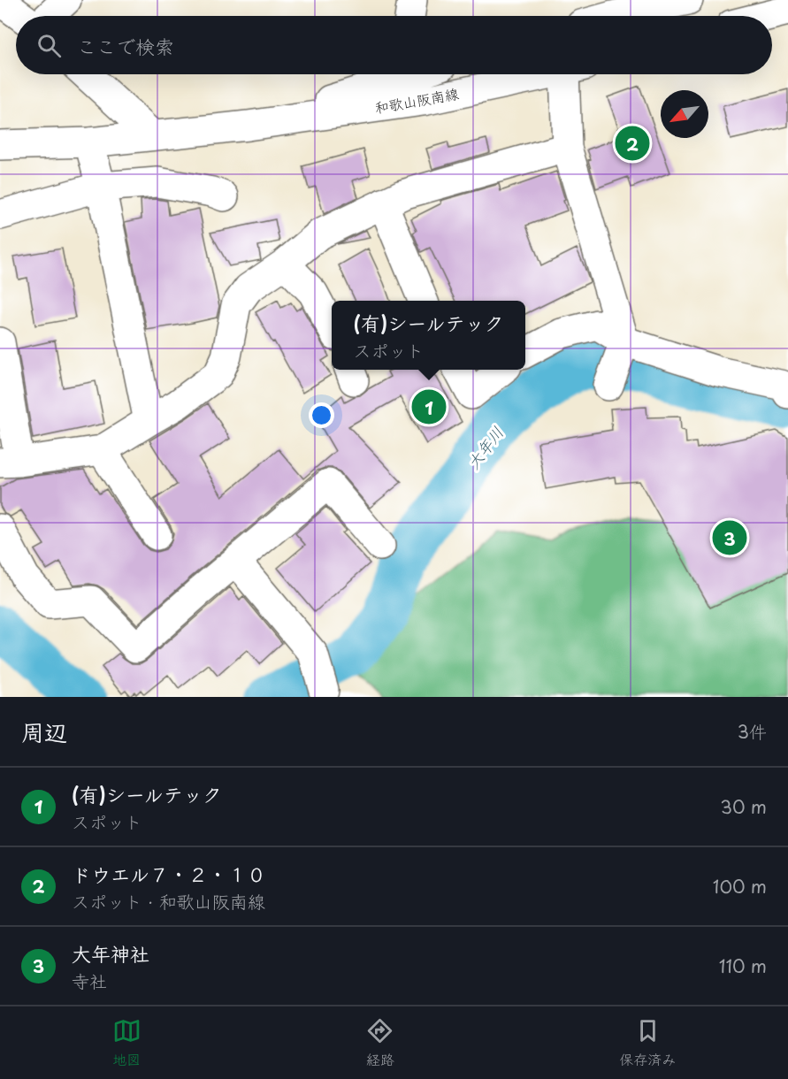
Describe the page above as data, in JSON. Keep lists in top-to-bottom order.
{
  "streets": {
    "street": ["和歌山阪南線"]
  },
  "water": ["大年川"],
  "north": "bottom left",
  "page": {
    "search": "ここで検索",
    "pins": ["2", "1", "3"],
    "popup": ["(有)シールテック", "スポット"],
    "heading": ["周辺", "3件"],
    "list": [
      {
        "mark": "1",
        "name": "(有)シールテック",
        "note": "スポット",
        "value": "30 m"
      },
      {
        "mark": "2",
        "name": "ドウエル７・２・１０",
        "note": "スポット · 和歌山阪南線",
        "value": "100 m"
      },
      {
        "mark": "3",
        "name": "大年神社",
        "note": "寺社",
        "value": "110 m"
      }
    ],
    "nav": ["地図", "経路", "保存済み"]
  }
}
